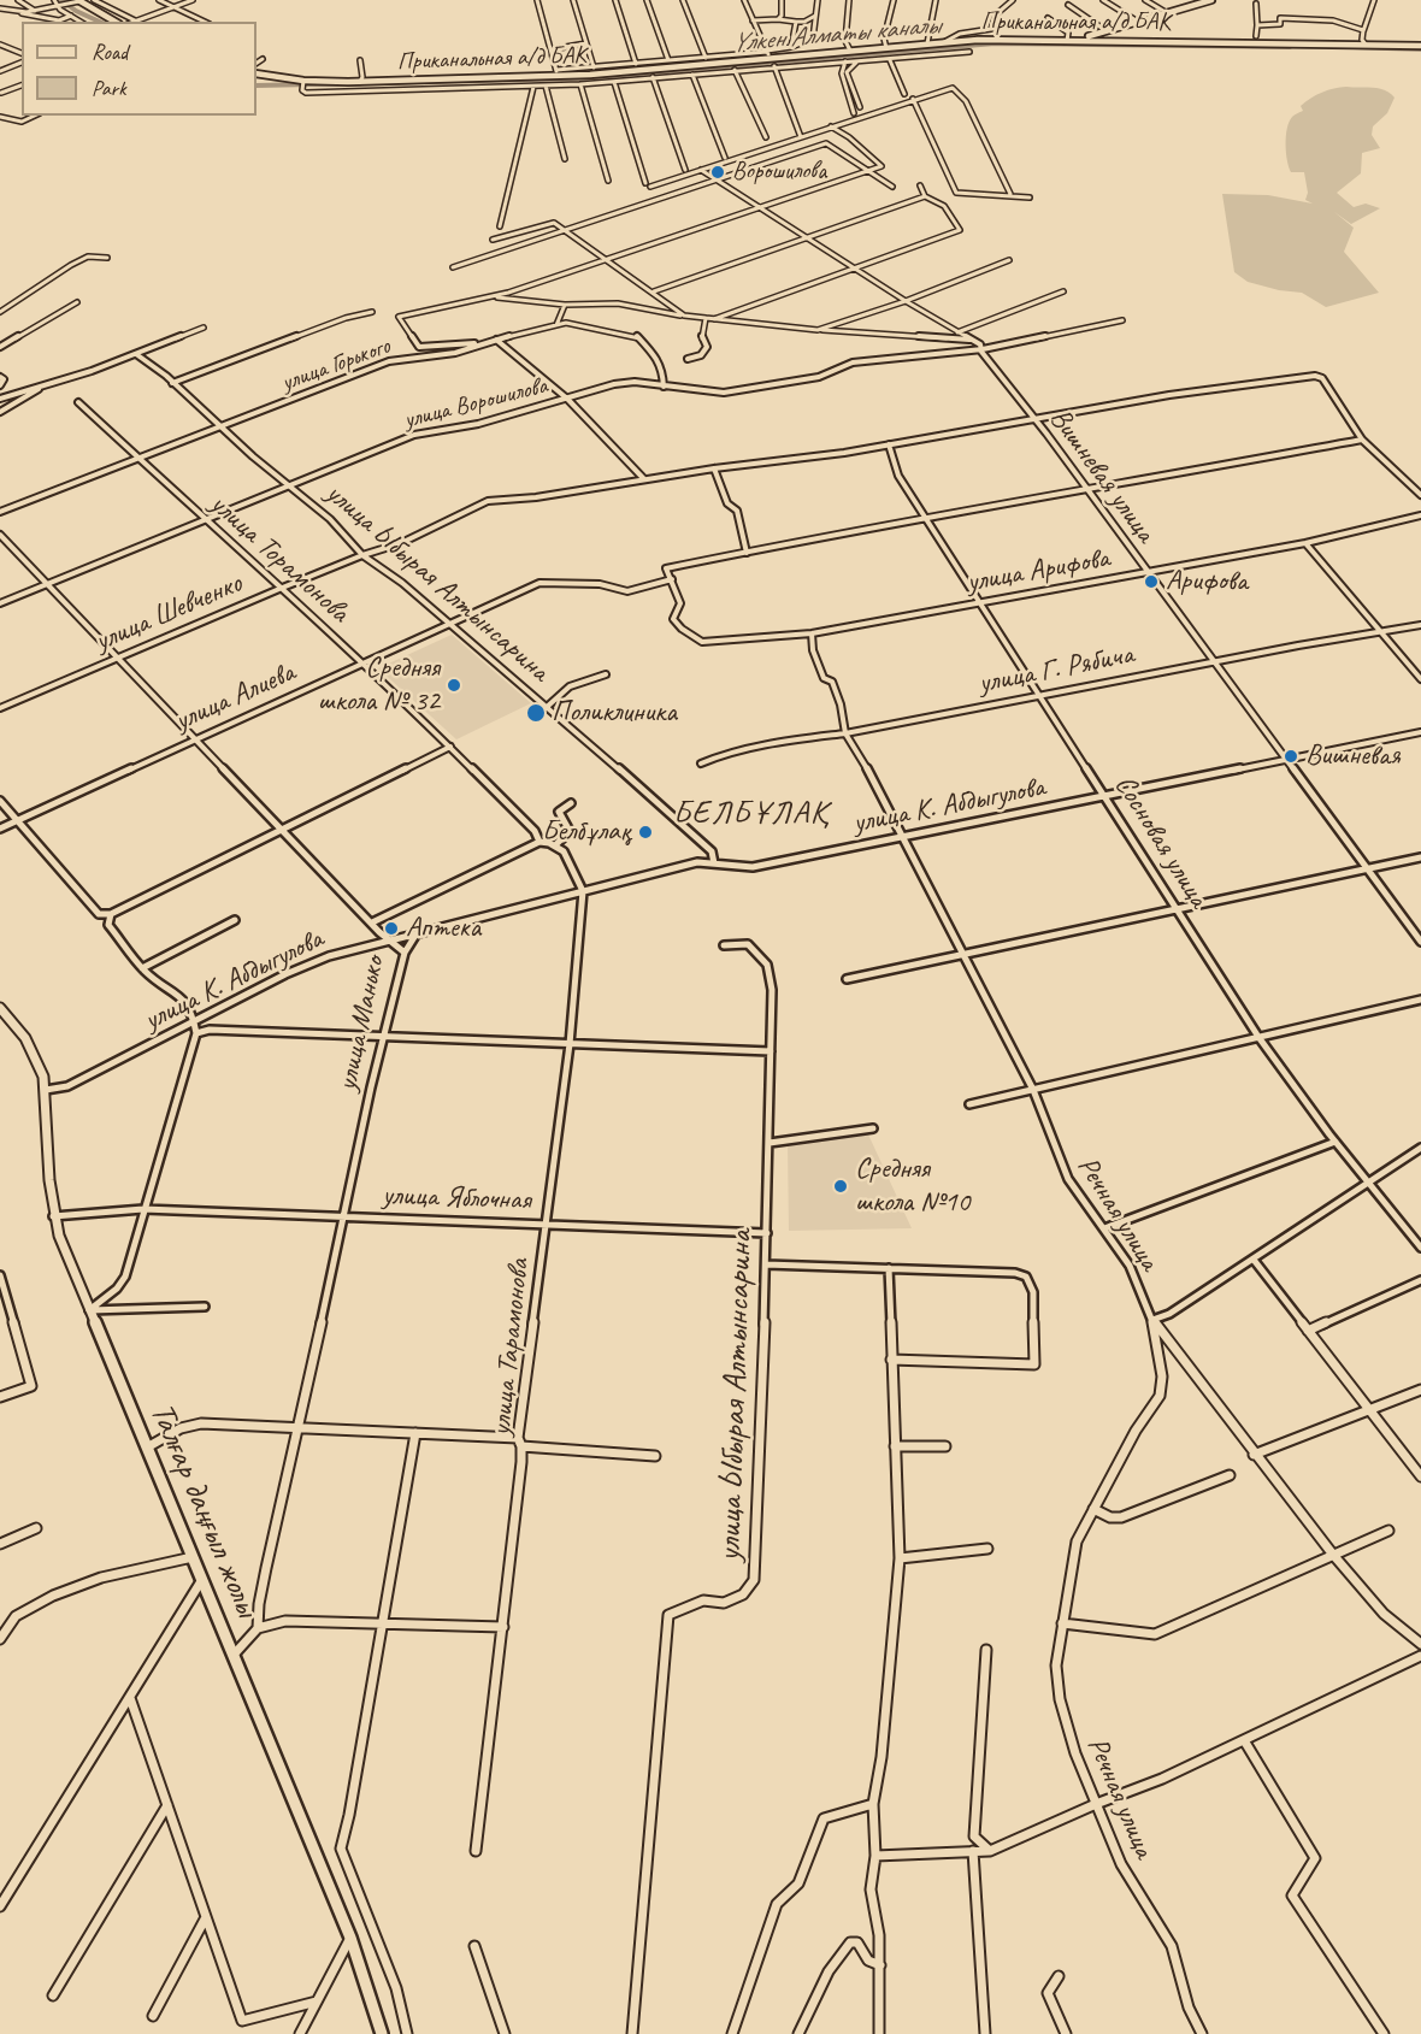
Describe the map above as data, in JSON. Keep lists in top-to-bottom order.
{
  "streets": {
    "main road": ["Приканальная а/д БАК", "Талғар даңғыл жолы"],
    "street": [
      "улица Горького",
      "улица Ворошилова",
      "Вишневая улица",
      "улица Торамонова",
      "улица Арифова",
      "улица Ыбырая Алтынсарина",
      "улица Шевченко",
      "улица Г. Рябича",
      "улица Алиева",
      "улица К. Абдыгулова",
      "Сосновая улица",
      "улица Манько",
      "улица Яблочная",
      "Речная улица",
      "улица Тарамонова"
    ]
  },
  "crossings": [
    ["улица Горького", "улица Ворошилова"],
    ["улица Горького", "улица Торамонова"],
    ["улица Горького", "улица Ыбырая Алтынсарина"],
    ["улица Ворошилова", "Вишневая улица"],
    ["улица Ворошилова", "улица Торамонова"],
    ["улица Ворошилова", "улица Ыбырая Алтынсарина"],
    ["улица Ворошилова", "улица Манько"],
    ["Вишневая улица", "улица Арифова"],
    ["Вишневая улица", "улица Шевченко"],
    ["Вишневая улица", "улица Г. Рябича"],
    ["Вишневая улица", "улица К. Абдыгулова"],
    ["улица Торамонова", "улица Шевченко"],
    ["улица Торамонова", "улица Алиева"],
    ["улица Арифова", "улица Алиева"],
    ["улица Арифова", "Сосновая улица"],
    ["улица Арифова", "Речная улица"],
    ["улица Ыбырая Алтынсарина", "улица Шевченко"],
    ["улица Ыбырая Алтынсарина", "улица Алиева"],
    ["улица Ыбырая Алтынсарина", "улица К. Абдыгулова"],
    ["улица Ыбырая Алтынсарина", "улица Яблочная"],
    ["улица Шевченко", "Сосновая улица"],
    ["улица Шевченко", "улица Манько"],
    ["улица Г. Рябича", "Сосновая улица"],
    ["улица Г. Рябича", "Речная улица"],
    ["улица Алиева", "улица Манько"],
    ["улица К. Абдыгулова", "Сосновая улица"],
    ["улица К. Абдыгулова", "улица Манько"],
    ["улица К. Абдыгулова", "Речная улица"],
    ["улица К. Абдыгулова", "улица Тарамонова"],
    ["улица К. Абдыгулова", "Талғар даңғыл жолы"],
    ["улица Манько", "улица Яблочная"],
    ["улица Яблочная", "улица Тарамонова"],
    ["улица Яблочная", "Талғар даңғыл жолы"]
  ],
  "districts": ["БЕЛБҰЛАҚ"],
  "water": ["Үлкен Алматы каналы"],
  "places": [
    "Ворошилова",
    "Арифова",
    "Средняя школа № 32",
    "Поликлиника",
    "Вишневая",
    "Белбұлақ",
    "Аптека",
    "Средняя школа №10"
  ],
  "legend": ["Road", "Park"]
}
